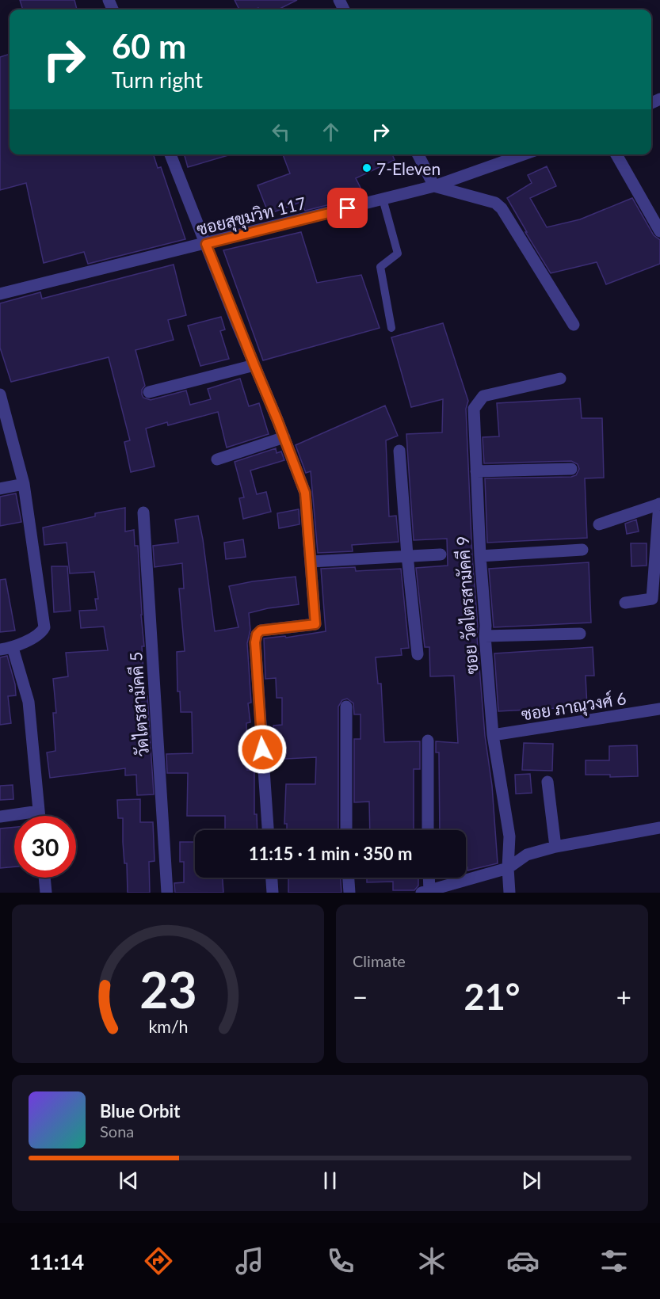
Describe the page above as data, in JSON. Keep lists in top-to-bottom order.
{
  "streets": {
    "street": [
      "ซอยสุขุมวิท 117",
      "ซอย วัดไตรสามัคคี 9",
      "วัดไตรสามัคคี 5",
      "ซอย ภาณุวงศ์ 6"
    ]
  },
  "crossings": [
    ["ซอย วัดไตรสามัคคี 9", "ซอย ภาณุวงศ์ 6"]
  ],
  "places": ["7-Eleven"],
  "page": {
    "turn": ["60 m", "Turn right"],
    "limit": "30",
    "trip": "11:15 · 1 min · 350 m",
    "tile": "Climate",
    "heat": ["−", "21°", "+"],
    "song": ["Blue Orbit", "Sona"],
    "tabs": "11:14",
    "gauge": ["23", "km/h"]
  }
}
